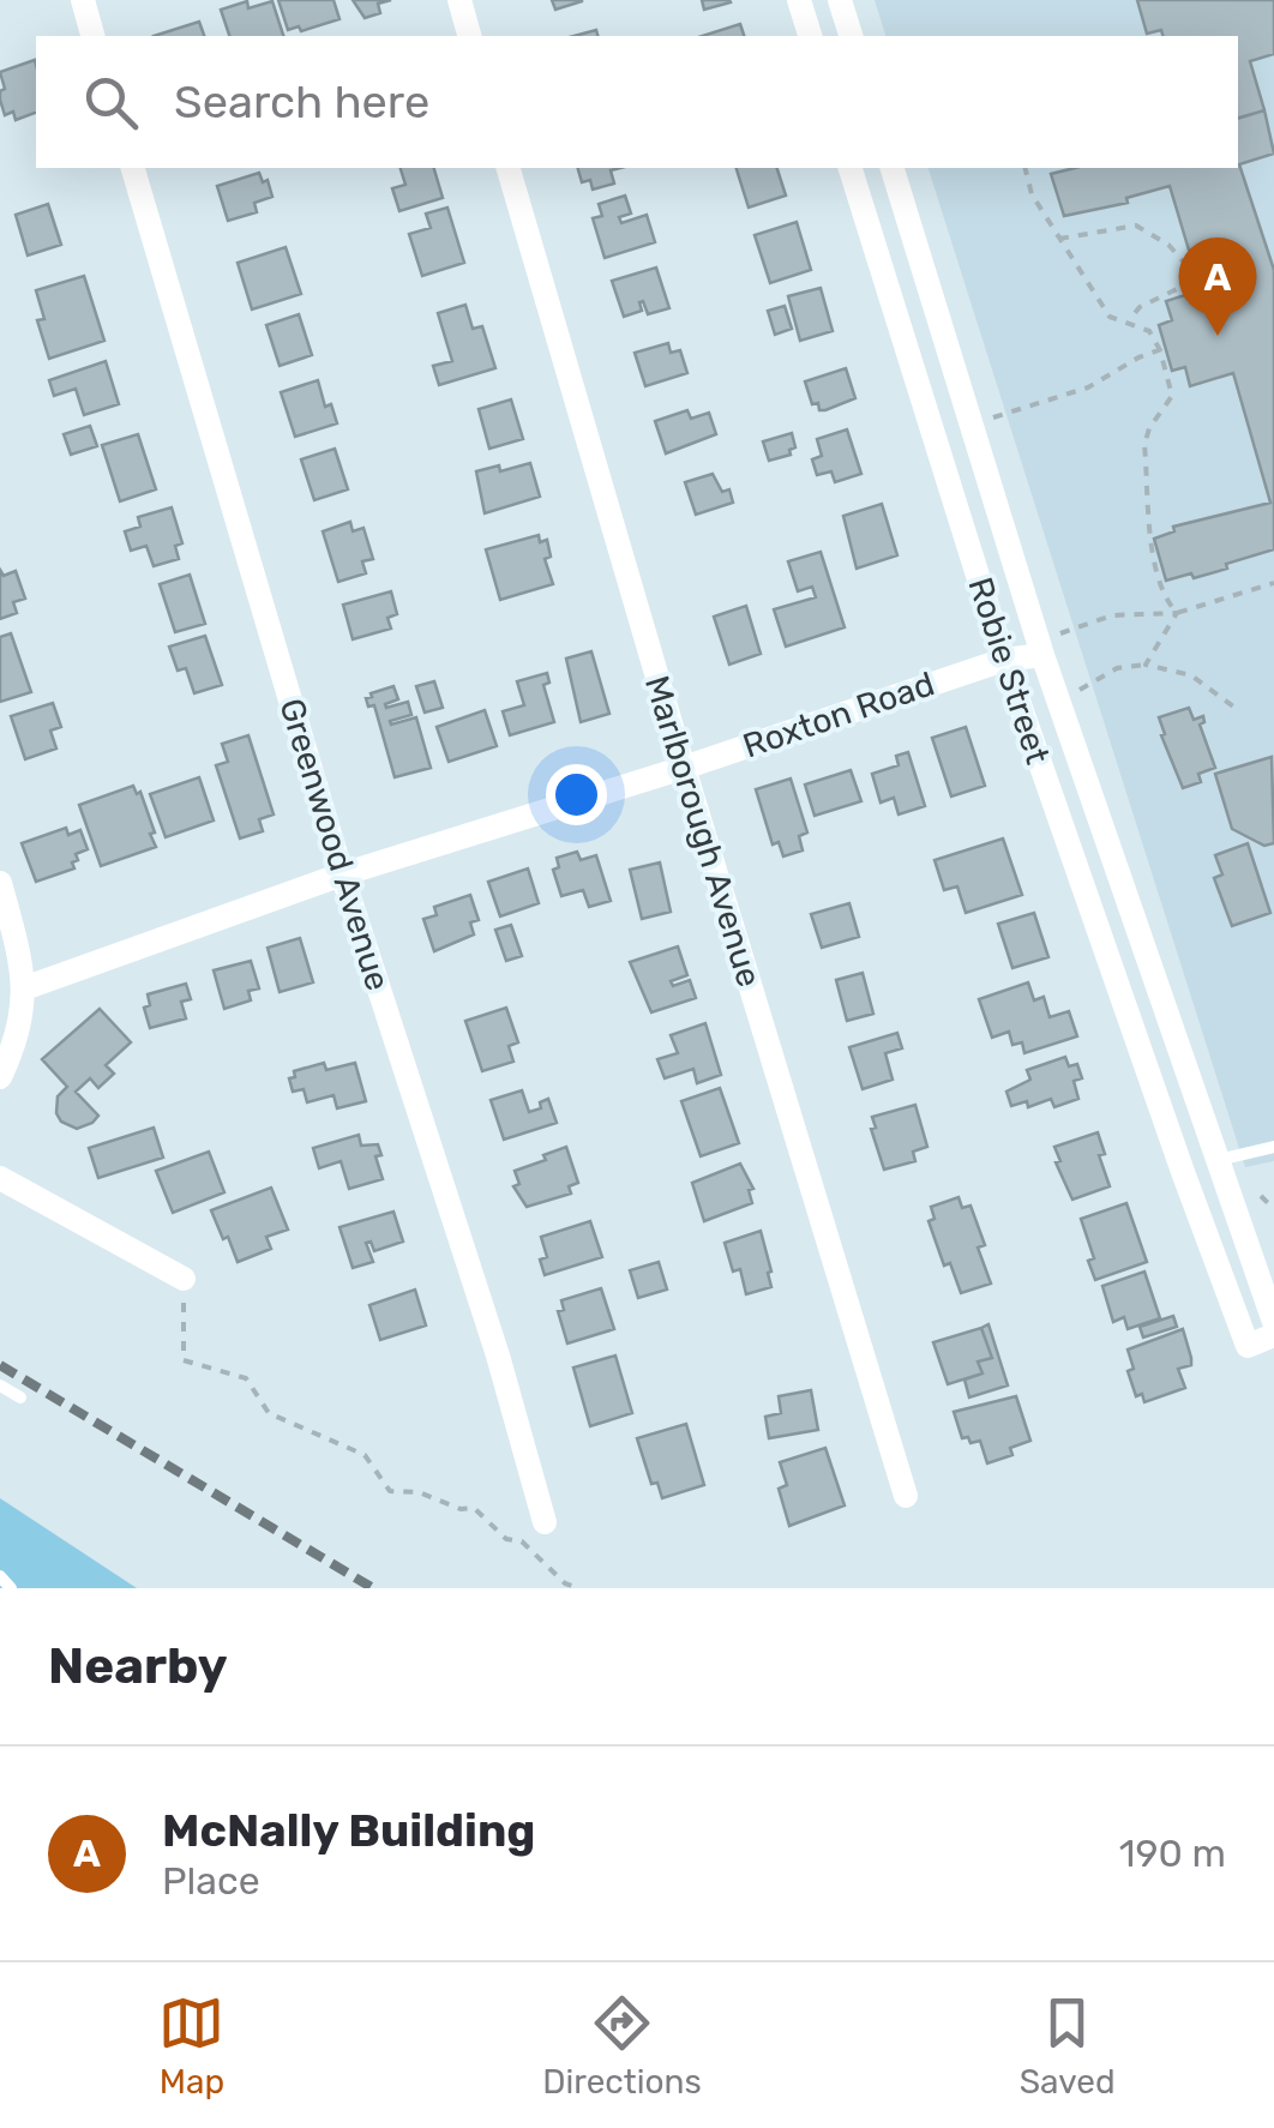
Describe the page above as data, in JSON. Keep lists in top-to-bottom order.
{
  "streets": {
    "street": [
      "Robie Street",
      "Roxton Road",
      "Marlborough Avenue",
      "Greenwood Avenue"
    ]
  },
  "crossings": [
    ["Robie Street", "Roxton Road"],
    ["Roxton Road", "Marlborough Avenue"],
    ["Roxton Road", "Greenwood Avenue"]
  ],
  "page": {
    "search": "Search here",
    "pins": "A",
    "heading": "Nearby",
    "list": [
      {
        "mark": "A",
        "name": "McNally Building",
        "note": "Place",
        "value": "190 m"
      }
    ],
    "nav": ["Map", "Directions", "Saved"]
  }
}
